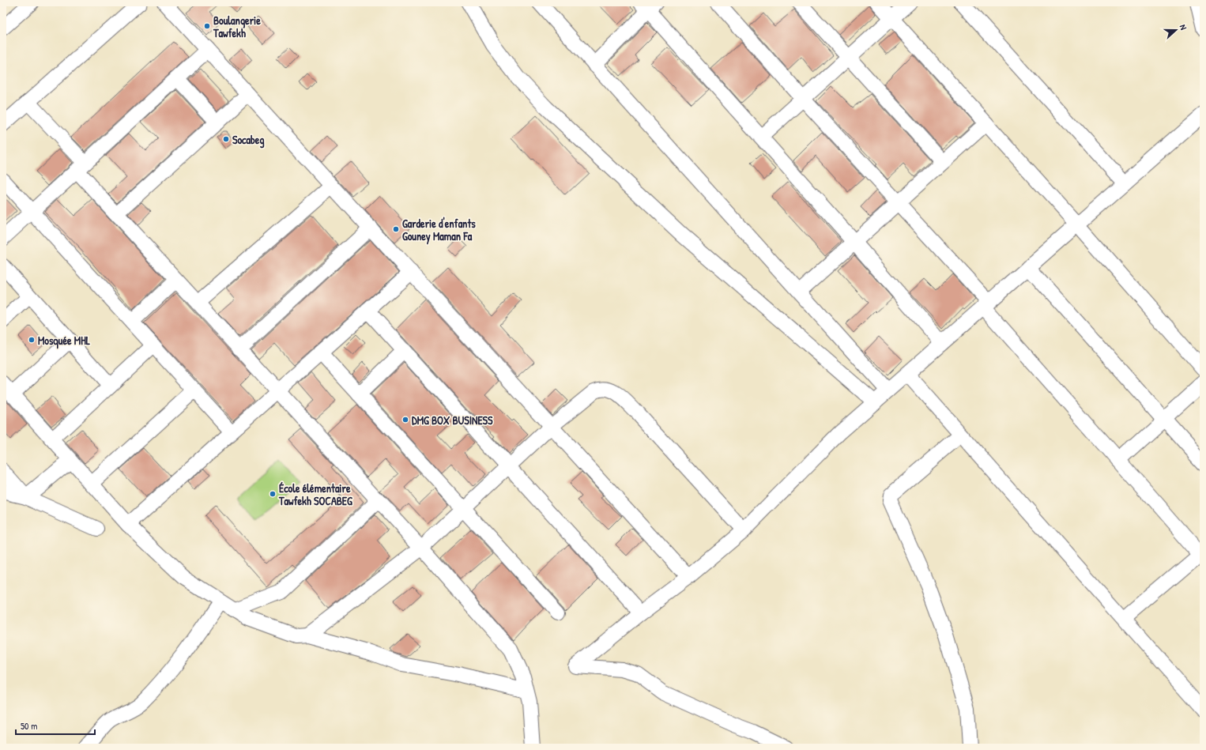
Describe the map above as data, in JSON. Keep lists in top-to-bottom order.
{
  "places": [
    "Boulangerie Tawfekh",
    "Socabeg",
    "Garderie d'enfants Gouney Maman Fa",
    "Mosquée MHL",
    "DMG BOX BUSINESS",
    "École élémentaire Tawfekh SOCABEG"
  ],
  "scale_bar": "50 m",
  "north": "right"
}
